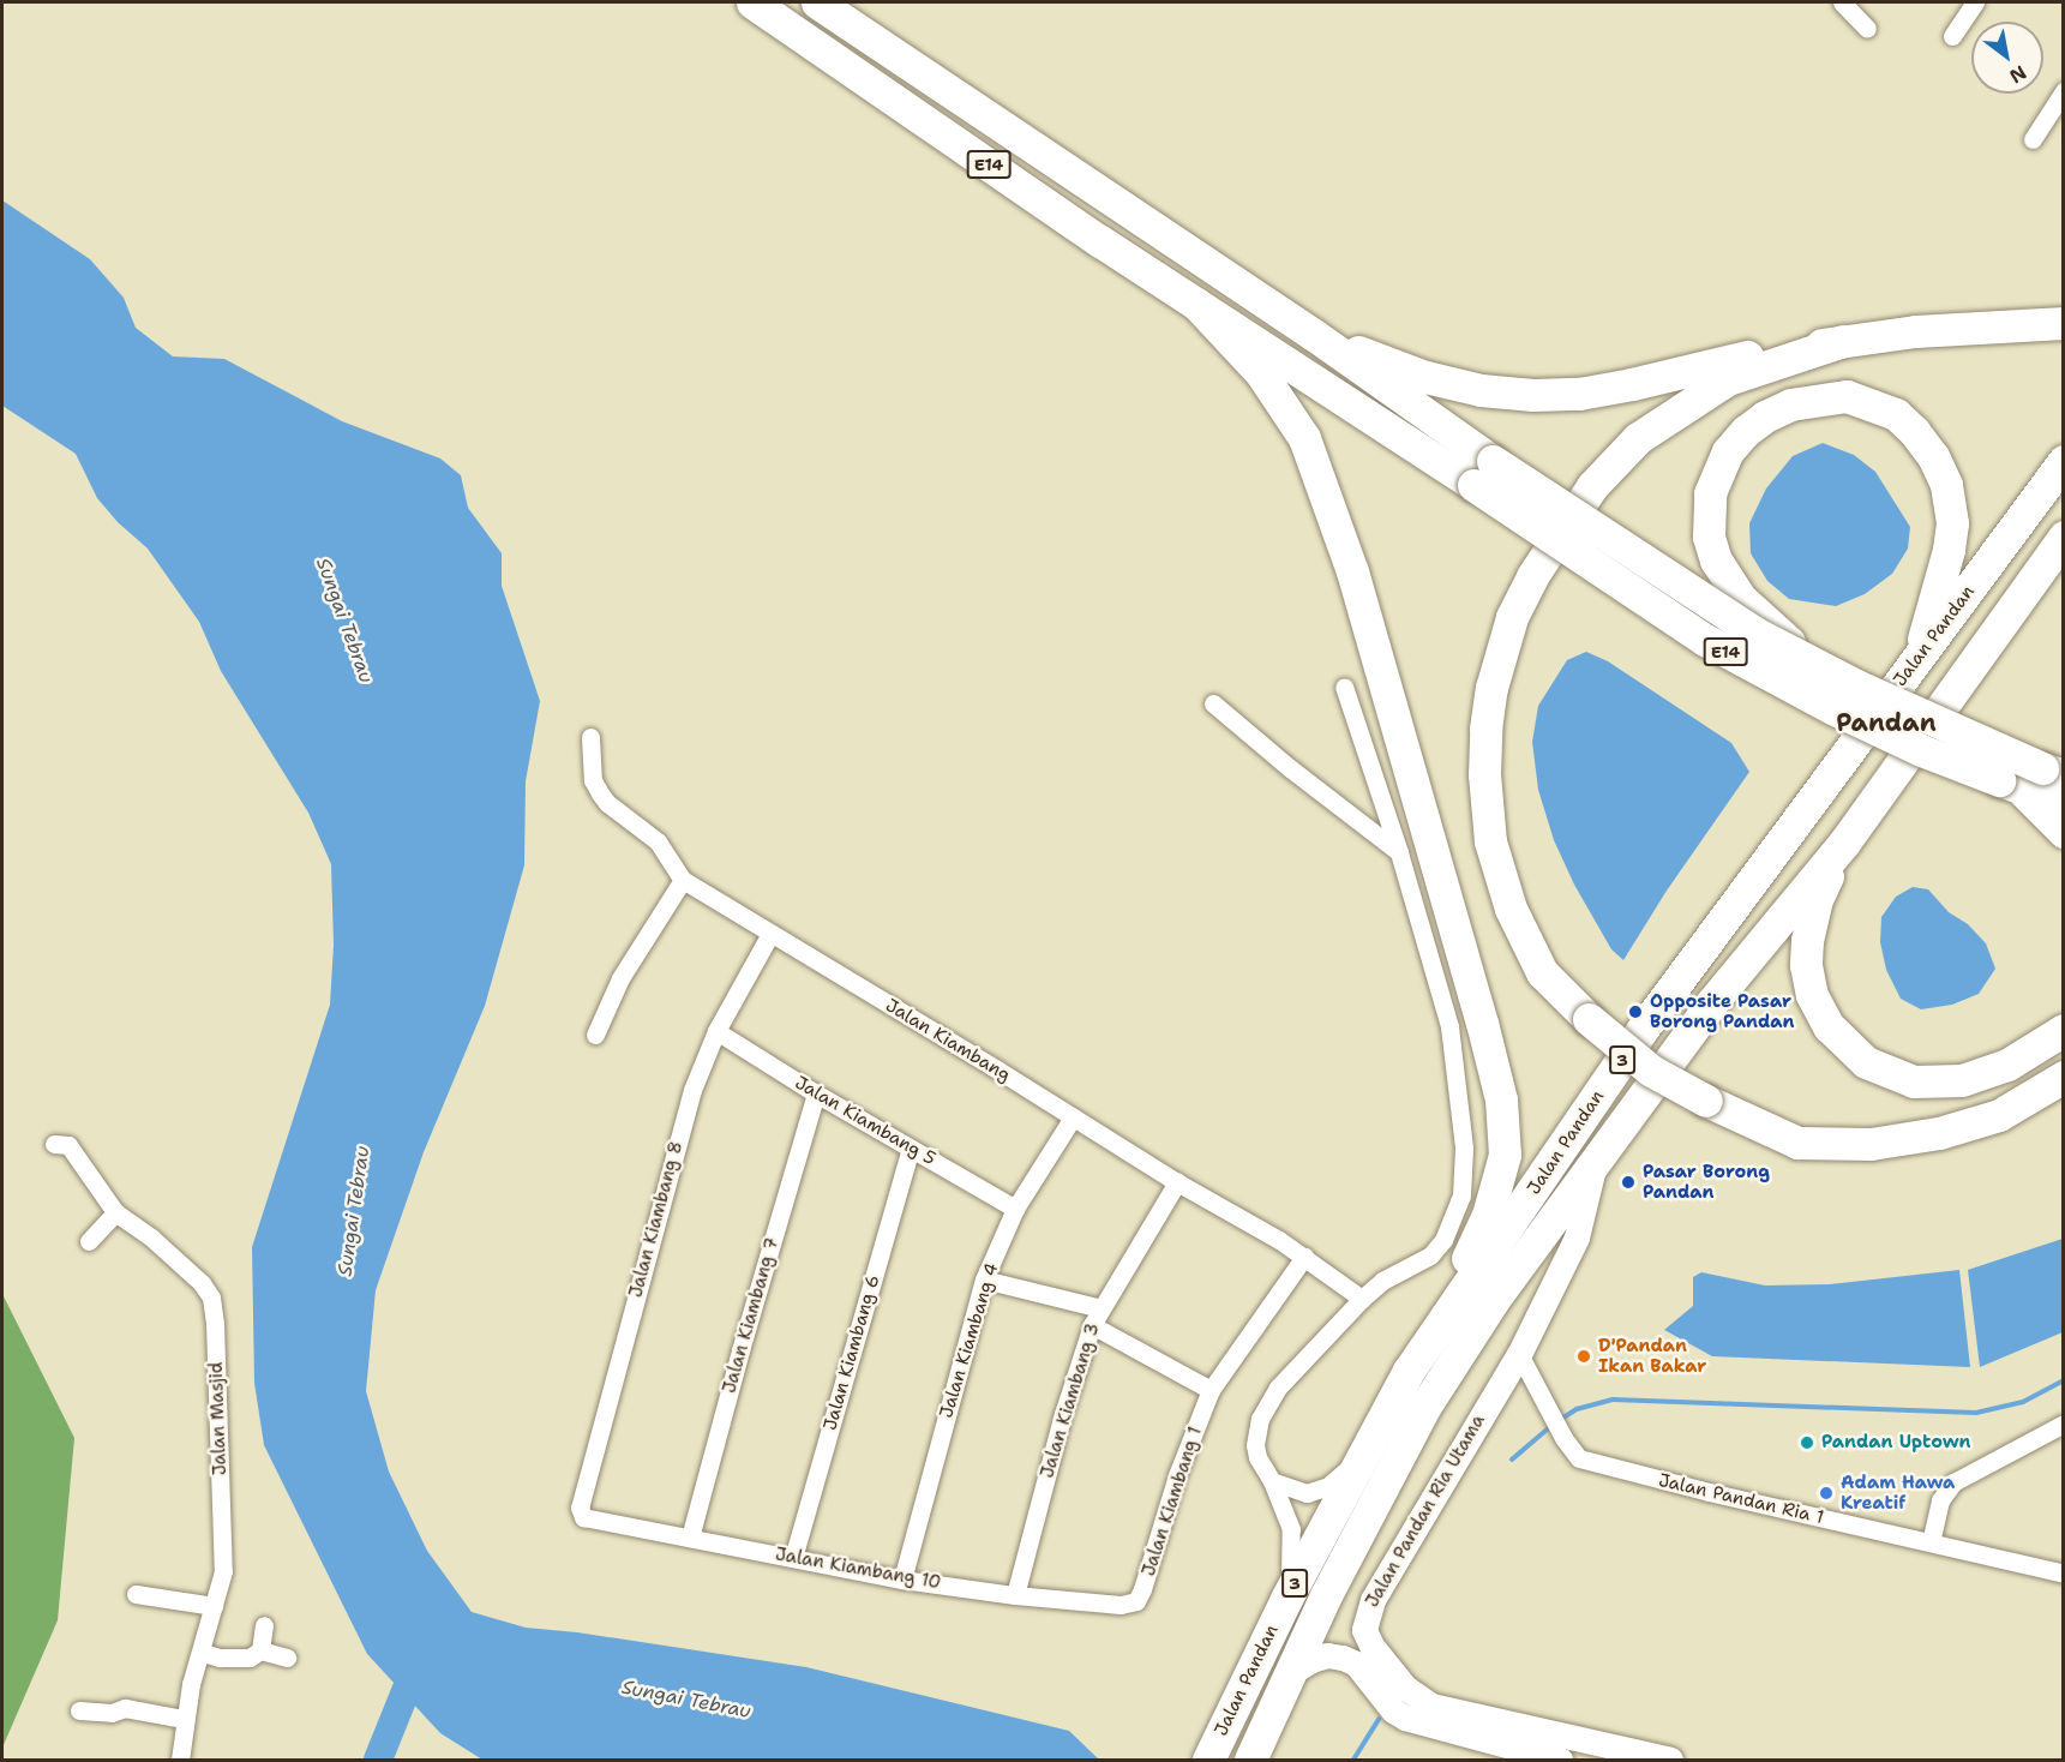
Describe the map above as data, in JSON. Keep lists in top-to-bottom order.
{
  "streets": {
    "highway": ["E14", "Jalan Pandan", "3"],
    "street": [
      "Jalan Kiambang",
      "Jalan Kiambang 5",
      "Jalan Kiambang 8",
      "Jalan Kiambang 7",
      "Jalan Kiambang 4",
      "Jalan Kiambang 6",
      "Jalan Kiambang 3",
      "Jalan Masjid",
      "Jalan Pandan Ria 1",
      "Jalan Kiambang 1",
      "Jalan Pandan Ria Utama",
      "Jalan Kiambang 10"
    ]
  },
  "crossings": [
    ["Jalan Pandan", "Jalan Pandan Ria Utama"],
    ["Jalan Kiambang", "Jalan Kiambang 8"],
    ["Jalan Kiambang", "Jalan Kiambang 4"],
    ["Jalan Kiambang", "Jalan Kiambang 3"],
    ["Jalan Kiambang", "Jalan Kiambang 1"],
    ["Jalan Kiambang 5", "Jalan Kiambang 8"],
    ["Jalan Kiambang 5", "Jalan Kiambang 7"],
    ["Jalan Kiambang 5", "Jalan Kiambang 4"],
    ["Jalan Kiambang 5", "Jalan Kiambang 6"],
    ["Jalan Kiambang 8", "Jalan Kiambang 10"],
    ["Jalan Kiambang 7", "Jalan Kiambang 10"],
    ["Jalan Kiambang 4", "Jalan Kiambang 10"],
    ["Jalan Kiambang 6", "Jalan Kiambang 10"],
    ["Jalan Kiambang 3", "Jalan Kiambang 10"],
    ["Jalan Pandan Ria 1", "Jalan Pandan Ria Utama"],
    ["Jalan Kiambang 1", "Jalan Kiambang 10"]
  ],
  "districts": ["Pandan"],
  "water": ["Sungai Tebrau"],
  "places": [
    "Opposite Pasar Borong Pandan",
    "Pasar Borong Pandan",
    "D'Pandan Ikan Bakar",
    "Pandan Uptown",
    "Adam Hawa Kreatif"
  ],
  "north": "bottom right"
}
